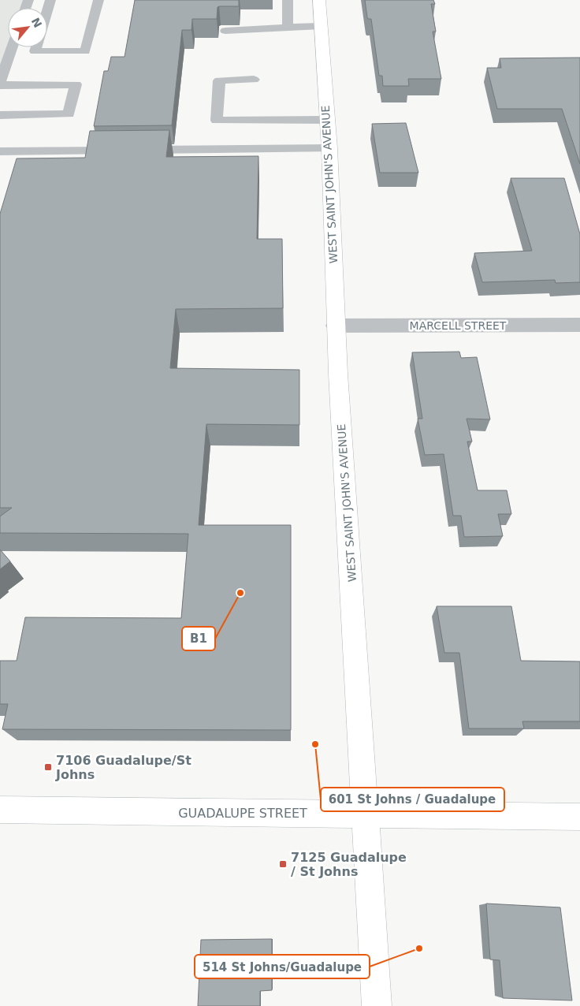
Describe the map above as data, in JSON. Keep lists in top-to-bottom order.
{
  "streets": {
    "street": ["WEST SAINT JOHN'S AVENUE", "MARCELL STREET", "GUADALUPE STREET"]
  },
  "crossings": [
    ["WEST SAINT JOHN'S AVENUE", "MARCELL STREET"],
    ["WEST SAINT JOHN'S AVENUE", "GUADALUPE STREET"]
  ],
  "places": {
    "other": ["B1", "601 St Johns / Guadalupe", "514 St Johns/Guadalupe"],
    "transit": ["7106 Guadalupe/St Johns", "7125 Guadalupe / St Johns"]
  },
  "north": "top right"
}
